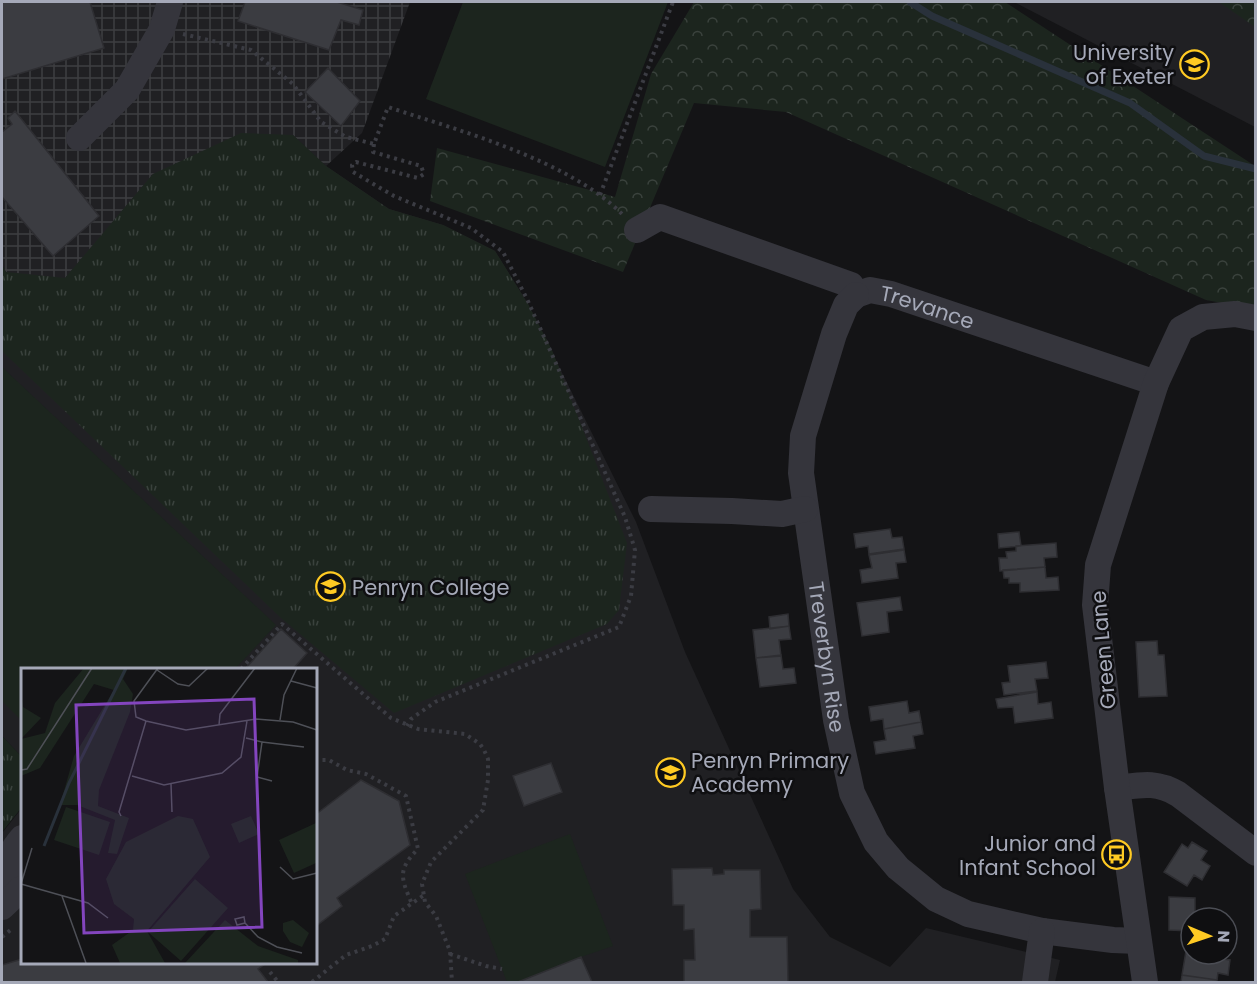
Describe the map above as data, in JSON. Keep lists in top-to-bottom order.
{
  "streets": {
    "street": ["Trevance", "Green Lane", "Treverbyn Rise"]
  },
  "crossings": [
    ["Trevance", "Green Lane"],
    ["Trevance", "Treverbyn Rise"],
    ["Green Lane", "Treverbyn Rise"]
  ],
  "places": {
    "school or university": ["University of Exeter", "Penryn College", "Penryn Primary Academy"],
    "bus stop": ["Junior and Infant School"]
  },
  "north": "right"
}
